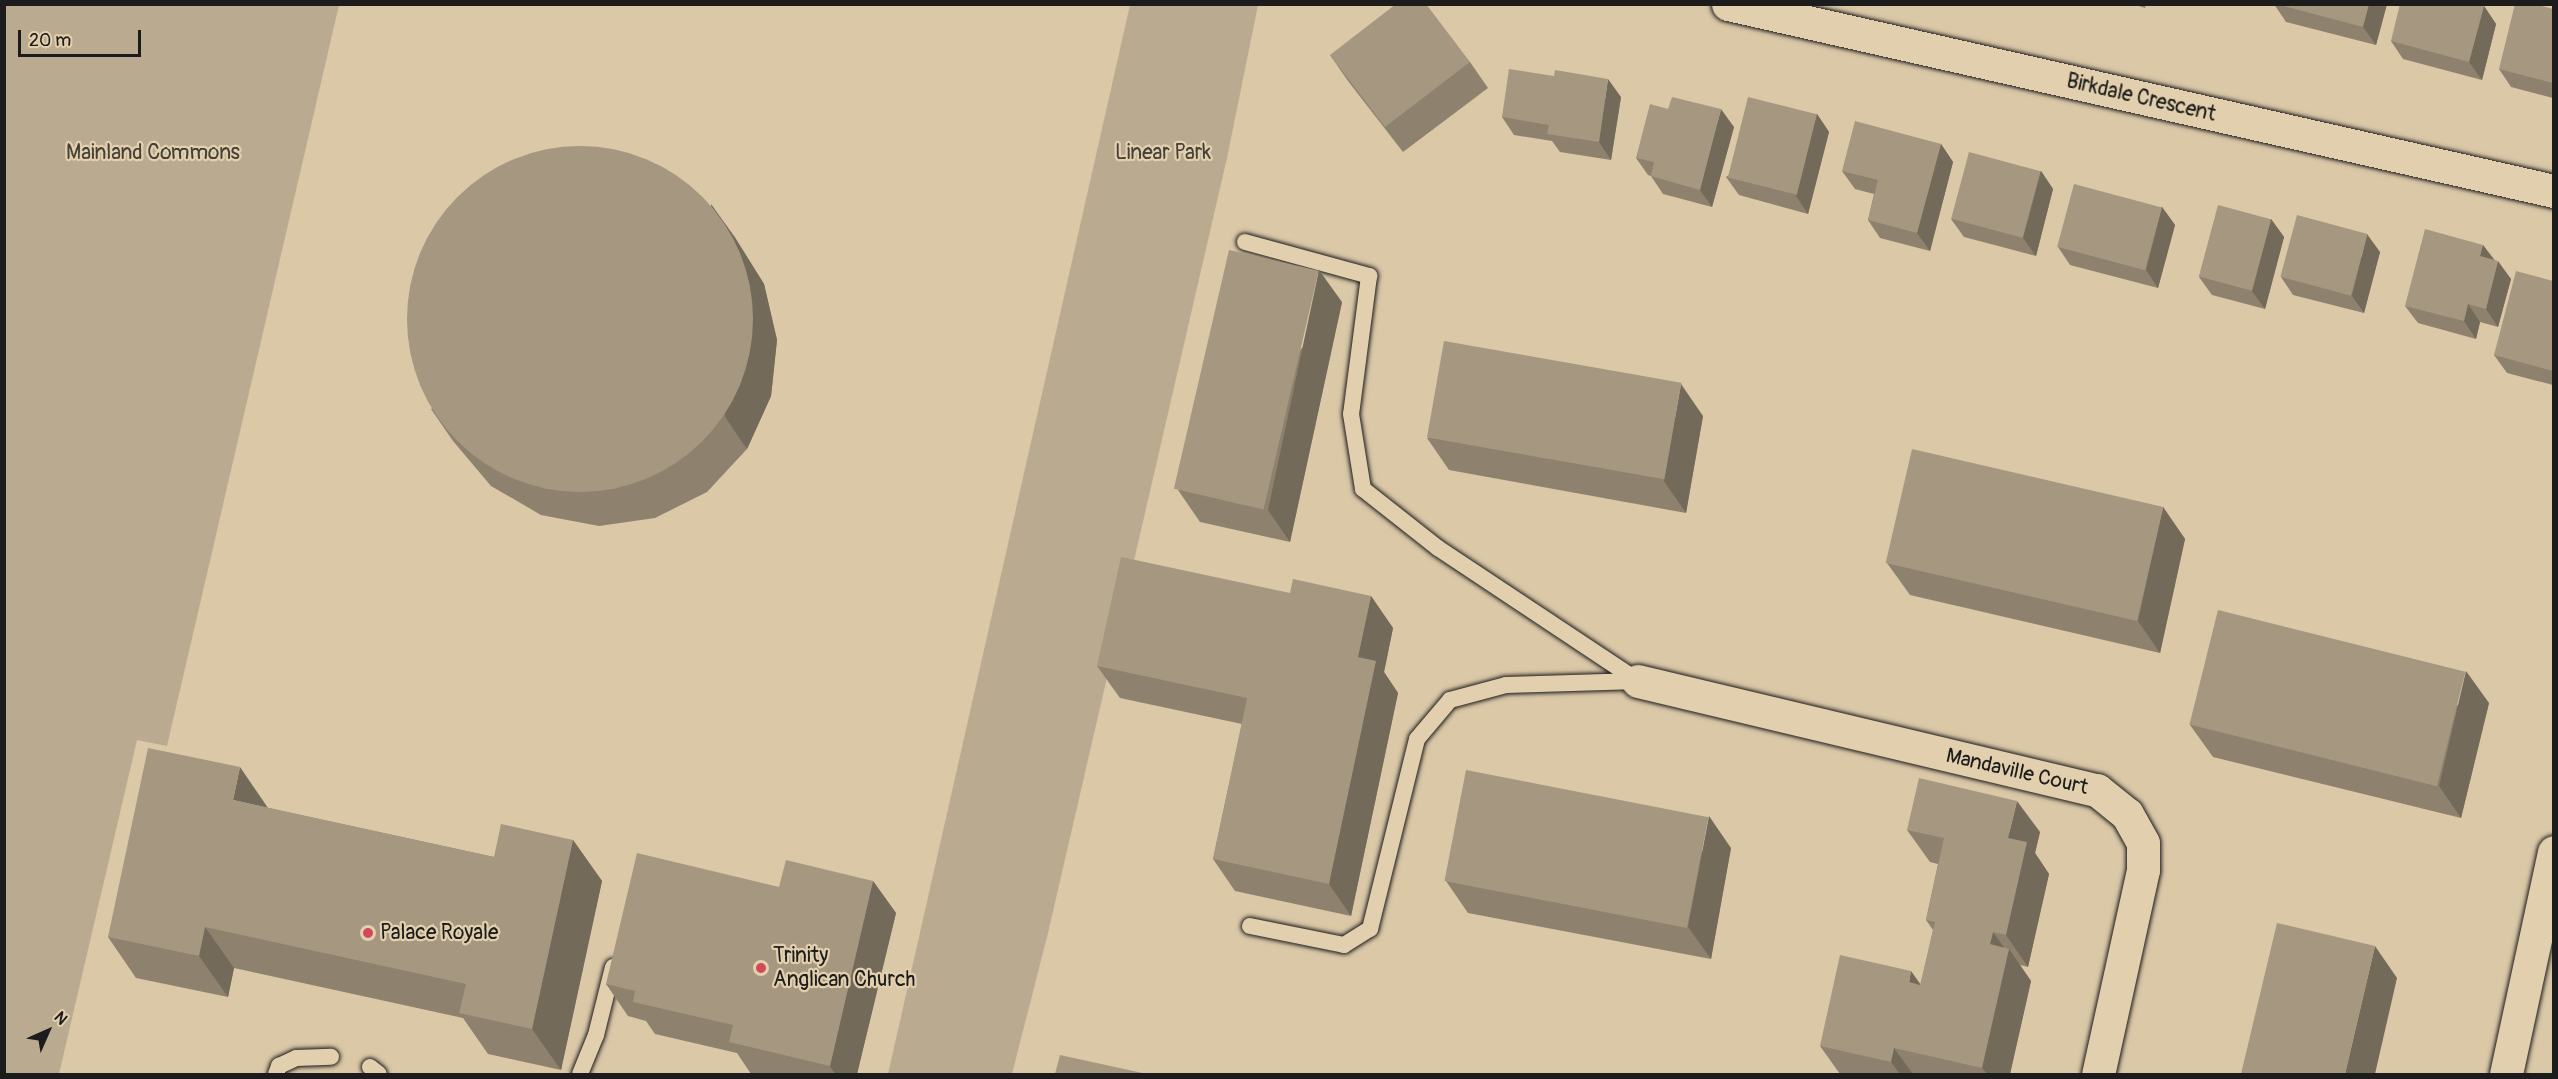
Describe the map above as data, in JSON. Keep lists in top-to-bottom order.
{
  "streets": {
    "street": ["Birkdale Crescent", "Mandaville Court"]
  },
  "parks": ["Mainland Commons", "Linear Park"],
  "places": ["Palace Royale", "Trinity Anglican Church"],
  "scale_bar": "20 m",
  "north": "top right"
}
